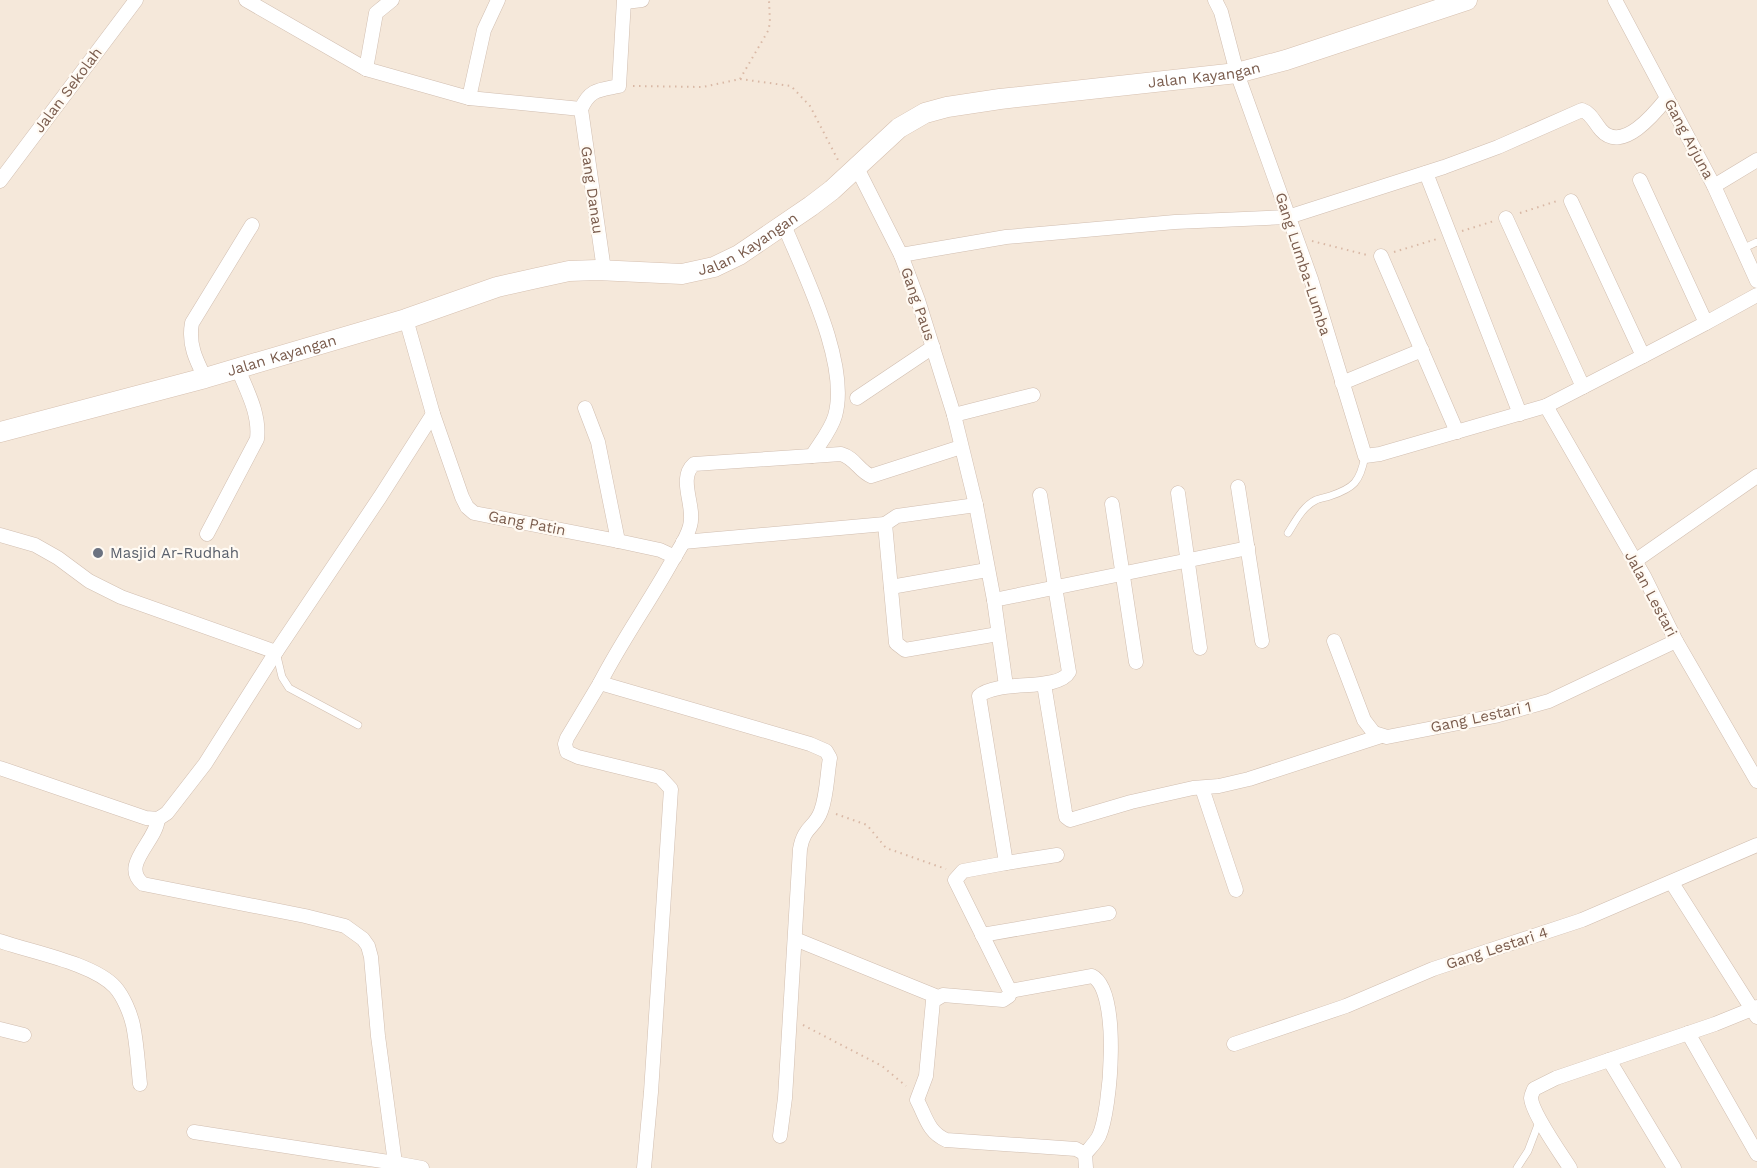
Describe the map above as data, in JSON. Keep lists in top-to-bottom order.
{
  "streets": {
    "street": [
      "Jalan Kayangan",
      "Jalan Sekolah",
      "Gang Arjuna",
      "Gang Danau",
      "Gang Lumba-Lumba",
      "Gang Paus",
      "Gang Patin",
      "Jalan Lestari",
      "Gang Lestari 1",
      "Gang Lestari 4"
    ]
  },
  "crossings": [
    ["Jalan Kayangan", "Gang Danau"],
    ["Jalan Kayangan", "Gang Lumba-Lumba"],
    ["Jalan Kayangan", "Gang Paus"],
    ["Jalan Kayangan", "Gang Patin"],
    ["Jalan Lestari", "Gang Lestari 1"]
  ],
  "places": ["Masjid Ar-Rudhah"]
}
